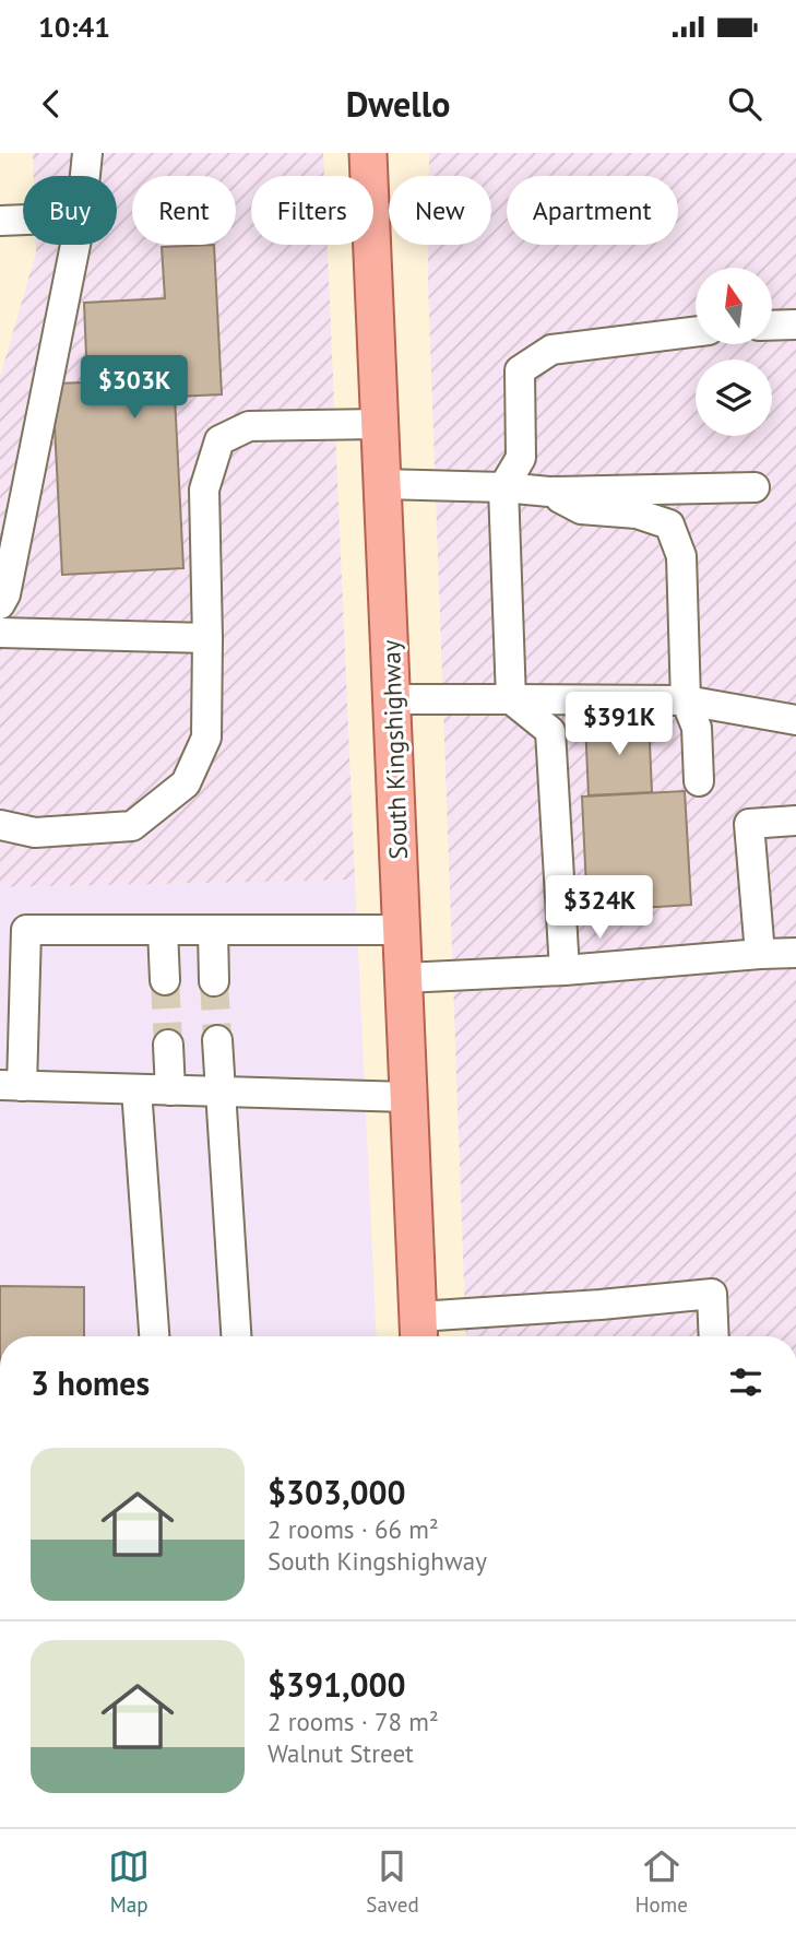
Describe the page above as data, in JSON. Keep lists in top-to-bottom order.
{
  "streets": {
    "main road": ["South Kingshighway"]
  },
  "north": "top",
  "page": {
    "status": "10:41",
    "header": "Dwello",
    "chip": [
      "Buy",
      "Rent",
      "Filters",
      "New",
      "Apartment"
    ],
    "price": ["$303K", "$391K", "$324K"],
    "heading": "3 homes",
    "list": [
      {
        "name": "$303,000",
        "note": "2 rooms · 66 m² · South Kingshighway"
      },
      {
        "name": "$391,000",
        "note": "2 rooms · 78 m² · Walnut Street"
      }
    ],
    "tabs": ["Map", "Saved", "Home"]
  }
}
